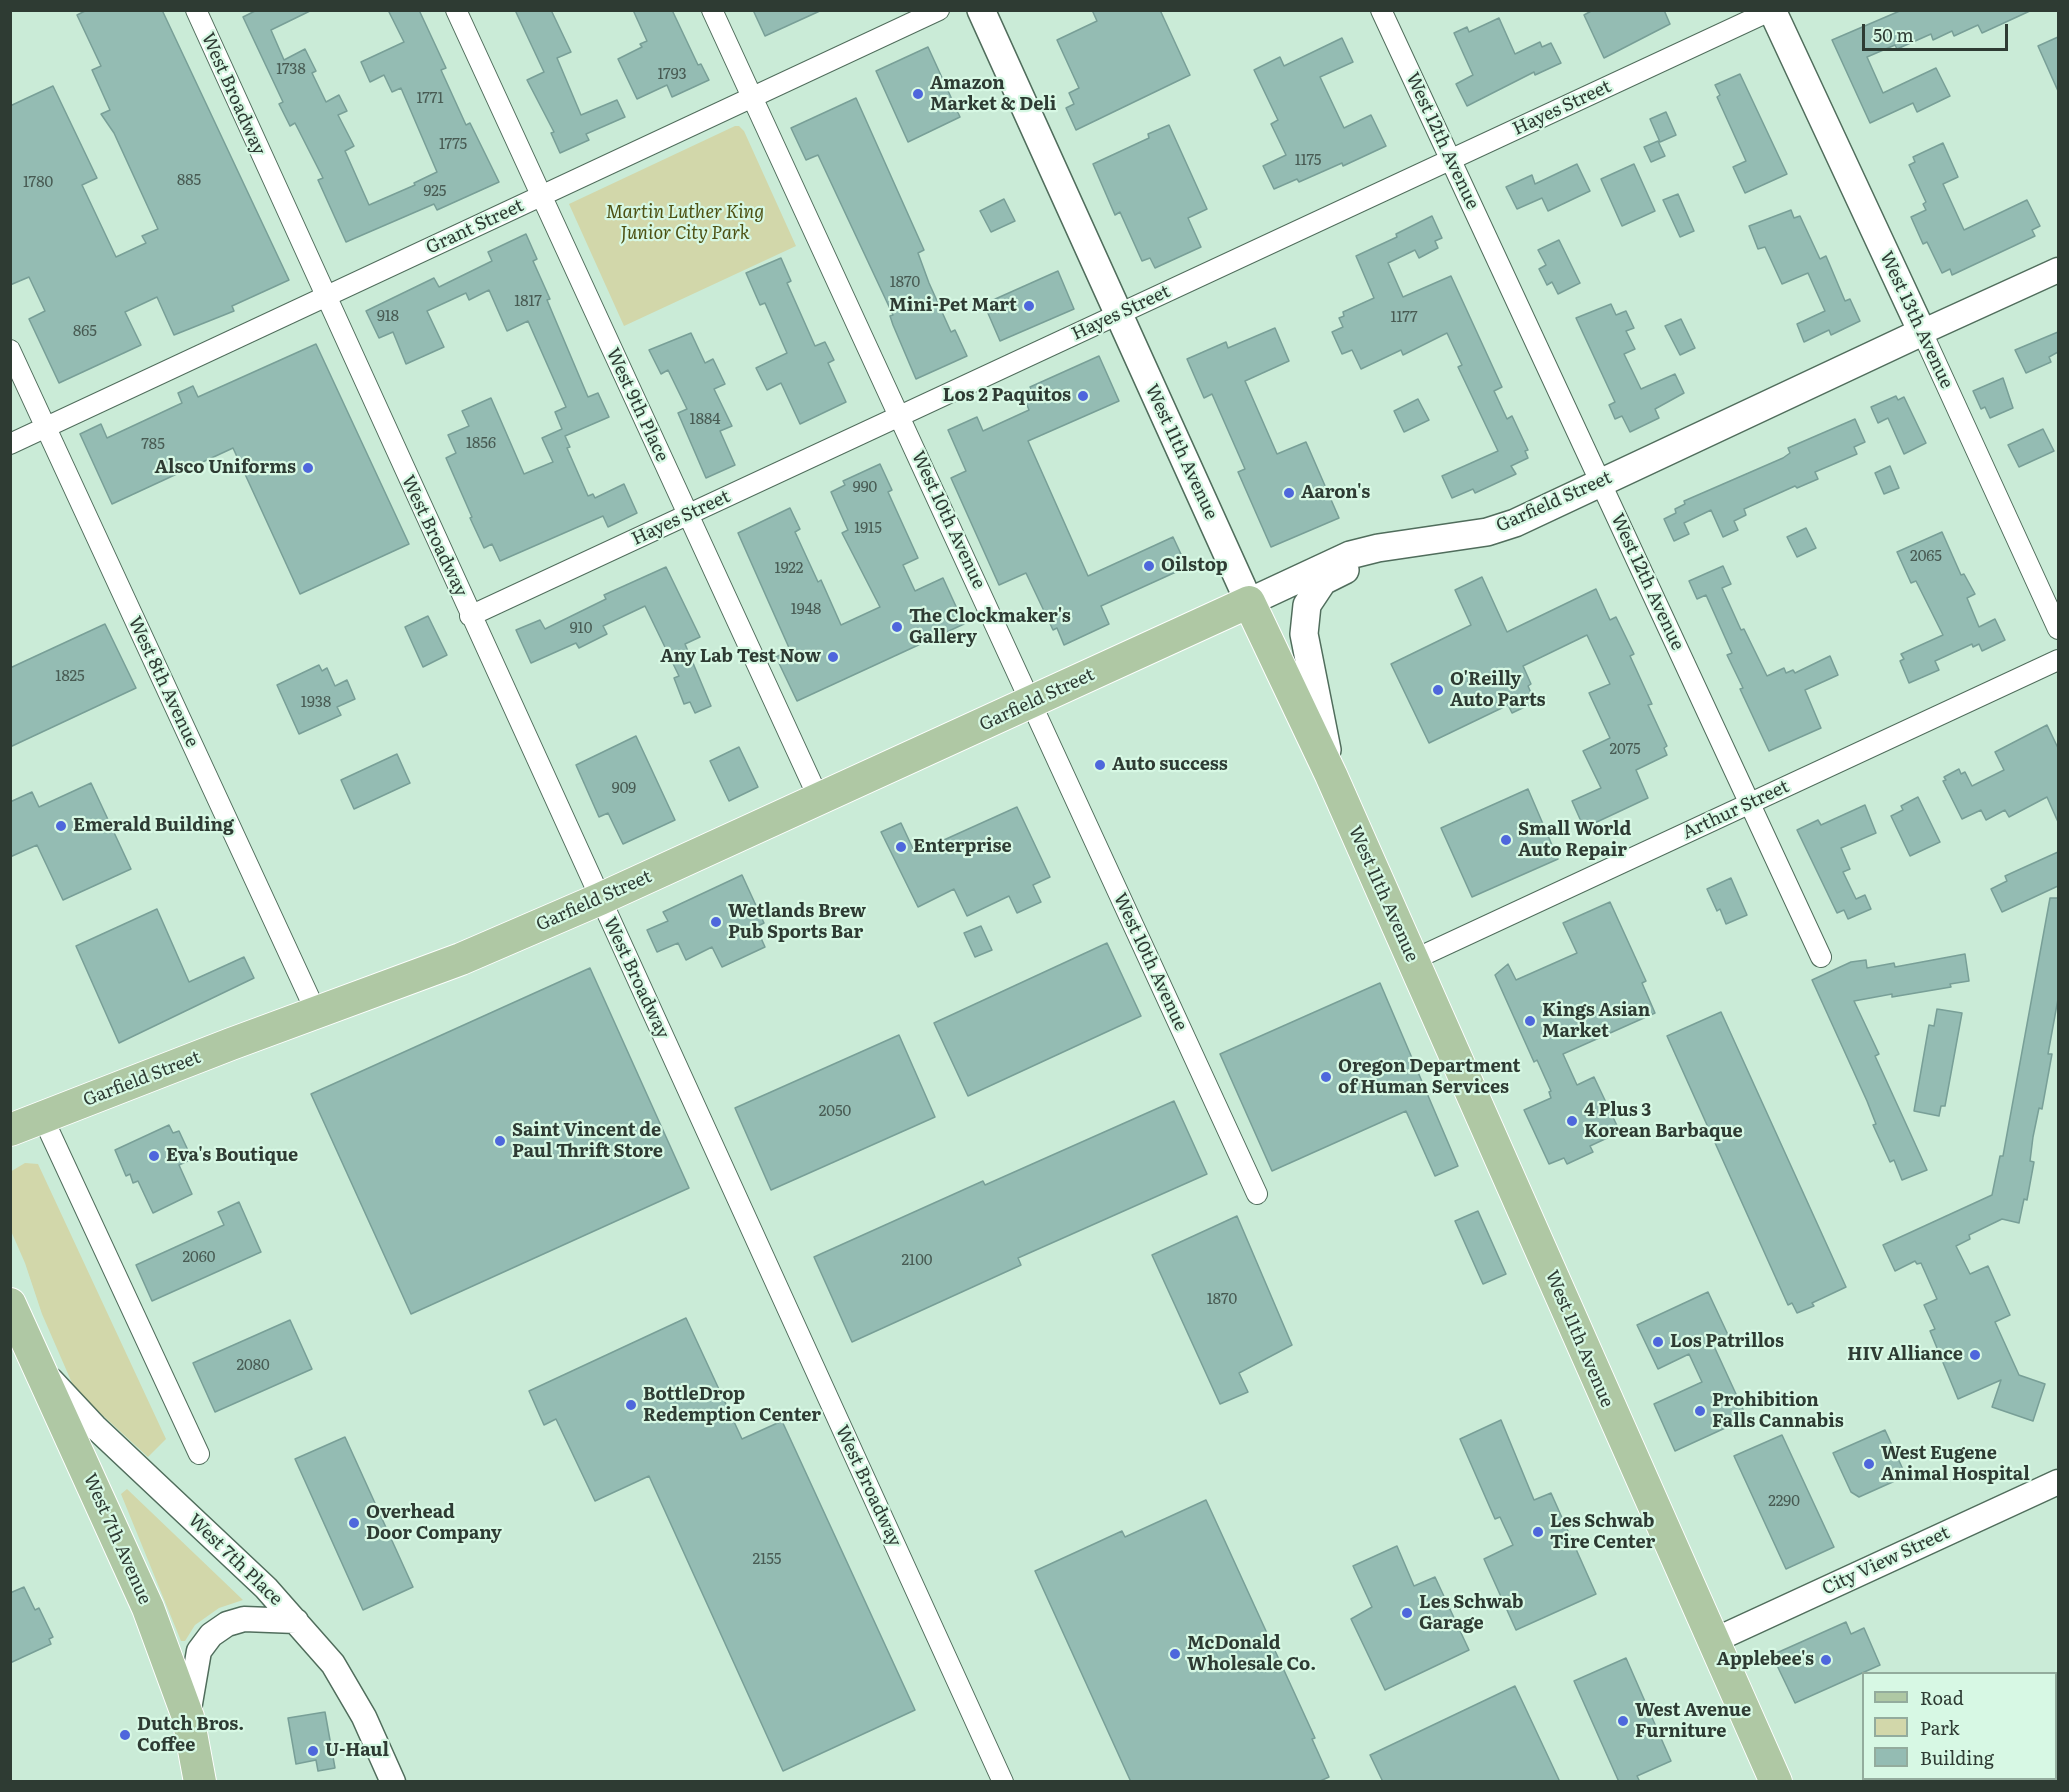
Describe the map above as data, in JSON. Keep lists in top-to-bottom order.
{
  "streets": {
    "main road": [
      "West 13th Avenue",
      "West 11th Avenue",
      "Garfield Street",
      "West 7th Avenue"
    ],
    "street": [
      "West Broadway",
      "Hayes Street",
      "West 12th Avenue",
      "Grant Street",
      "West 9th Place",
      "West 10th Avenue",
      "West 8th Avenue",
      "Arthur Street",
      "West 7th Place",
      "City View Street"
    ]
  },
  "crossings": [
    ["West Broadway", "Hayes Street"],
    ["West Broadway", "Grant Street"],
    ["West Broadway", "Garfield Street"],
    ["Hayes Street", "West 12th Avenue"],
    ["Hayes Street", "West 13th Avenue"],
    ["Hayes Street", "West 9th Place"],
    ["Hayes Street", "West 11th Avenue"],
    ["Hayes Street", "West 10th Avenue"],
    ["West 12th Avenue", "Garfield Street"],
    ["West 12th Avenue", "Arthur Street"],
    ["Grant Street", "West 9th Place"],
    ["Grant Street", "West 10th Avenue"],
    ["Grant Street", "West 8th Avenue"],
    ["West 13th Avenue", "Garfield Street"],
    ["West 9th Place", "Garfield Street"],
    ["West 11th Avenue", "Garfield Street"],
    ["West 11th Avenue", "Arthur Street"],
    ["West 11th Avenue", "City View Street"],
    ["Garfield Street", "West 10th Avenue"],
    ["Garfield Street", "West 8th Avenue"],
    ["West 7th Avenue", "West 7th Place"]
  ],
  "parks": ["Martin Luther King Junior City Park"],
  "places": [
    "Amazon Market & Deli",
    "Mini-Pet Mart",
    "Los 2 Paquitos",
    "Alsco Uniforms",
    "Aaron's",
    "Oilstop",
    "The Clockmaker's Gallery",
    "Any Lab Test Now",
    "O'Reilly Auto Parts",
    "Auto success",
    "Emerald Building",
    "Small World Auto Repair",
    "Enterprise",
    "Wetlands Brew Pub Sports Bar",
    "Kings Asian Market",
    "Oregon Department of Human Services",
    "4 Plus 3 Korean Barbaque",
    "Saint Vincent de Paul Thrift Store",
    "Eva's Boutique",
    "Los Patrillos",
    "HIV Alliance",
    "BottleDrop Redemption Center",
    "Prohibition Falls Cannabis",
    "West Eugene Animal Hospital",
    "Overhead Door Company",
    "Les Schwab Tire Center",
    "Les Schwab Garage",
    "McDonald Wholesale Co.",
    "Applebee's",
    "West Avenue Furniture",
    "Dutch Bros. Coffee",
    "U-Haul"
  ],
  "house_numbers": [
    "1738",
    "1793",
    "1771",
    "1775",
    "1175",
    "885",
    "1780",
    "925",
    "1870",
    "1817",
    "918",
    "1177",
    "865",
    "1884",
    "1856",
    "785",
    "990",
    "1915",
    "2065",
    "1922",
    "1948",
    "910",
    "1825",
    "1938",
    "2075",
    "909",
    "2050",
    "2060",
    "2100",
    "1870",
    "2080",
    "2290",
    "2155"
  ],
  "legend": ["Road", "Park", "Building"],
  "scale_bar": "50 m"
}
